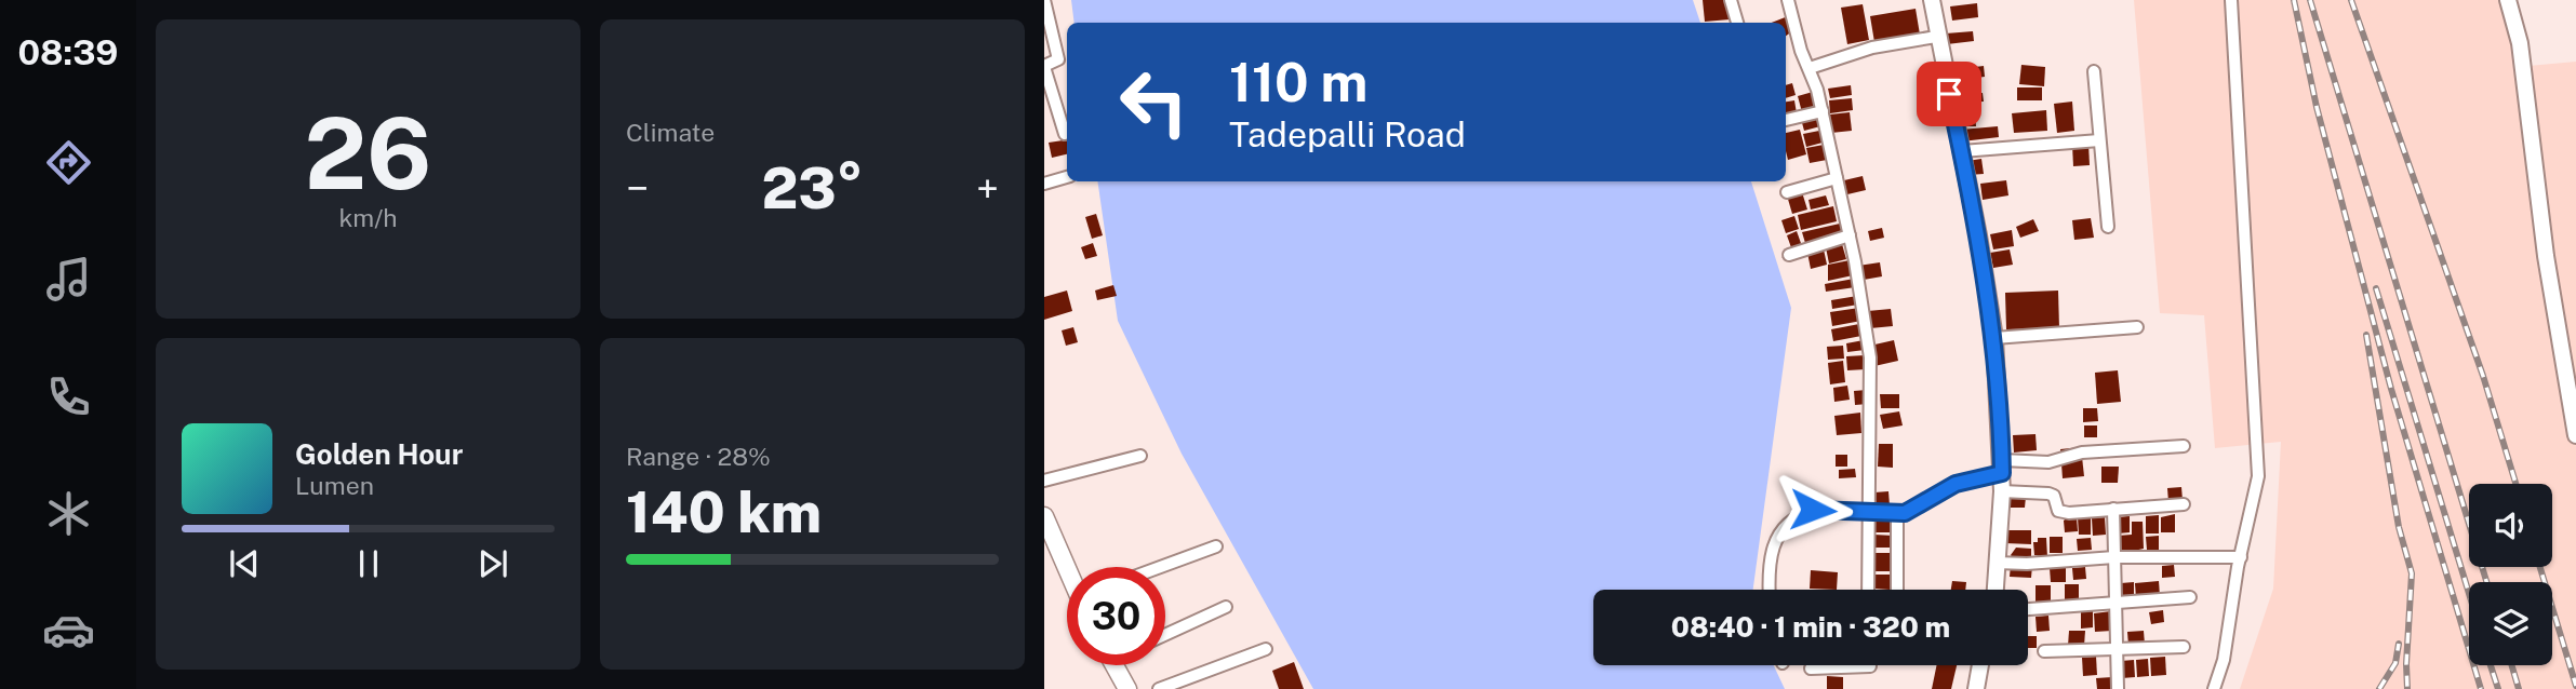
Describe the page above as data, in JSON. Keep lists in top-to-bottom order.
{
  "page": {
    "tabs": "08:39",
    "tile": [
      ["26", "km/h"],
      "Climate",
      ["Range · 28%", "140 km"]
    ],
    "turn": ["110 m", "Tadepalli Road"],
    "heat": ["−", "23°", "+"],
    "song": ["Golden Hour", "Lumen"],
    "limit": "30",
    "trip": "08:40 · 1 min · 320 m"
  }
}
